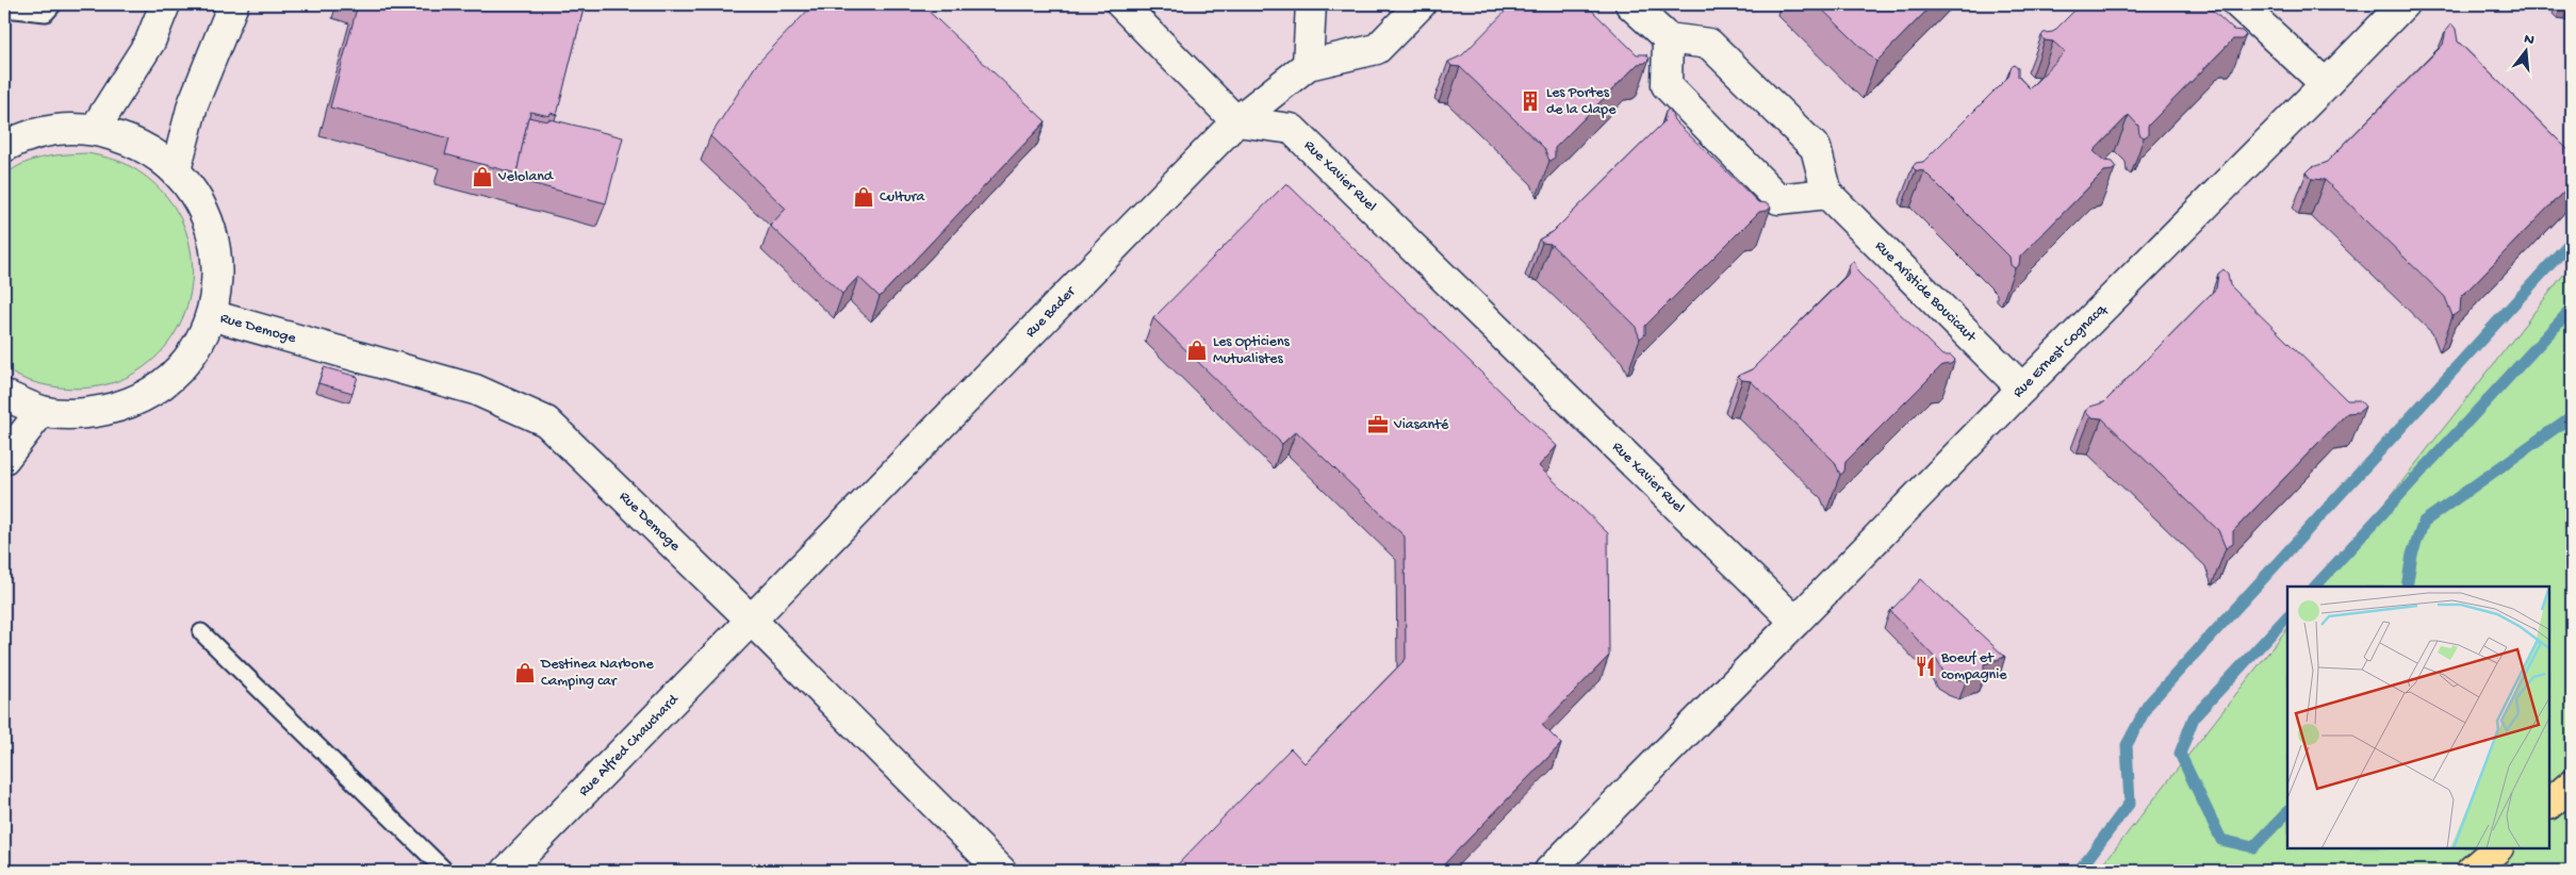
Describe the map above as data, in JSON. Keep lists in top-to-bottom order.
{
  "streets": {
    "street": [
      "Rue Xavier Ruel",
      "Rue Aristide Boucicaut",
      "Rue Bader",
      "Rue Demoge",
      "Rue Ernest Cognacq",
      "Rue Alfred Chauchard"
    ]
  },
  "crossings": [
    ["Rue Xavier Ruel", "Rue Bader"],
    ["Rue Xavier Ruel", "Rue Ernest Cognacq"],
    ["Rue Aristide Boucicaut", "Rue Ernest Cognacq"],
    ["Rue Bader", "Rue Demoge"],
    ["Rue Bader", "Rue Alfred Chauchard"],
    ["Rue Demoge", "Rue Alfred Chauchard"]
  ],
  "places": {
    "building": ["Les Portes de la Clape"],
    "shop": [
      "Veloland",
      "Cultura",
      "Les Opticiens Mutualistes",
      "Destinea Narbone Camping car"
    ],
    "office": ["Viasanté"],
    "restaurant": ["Boeuf et compagnie"]
  },
  "north": "top"
}
